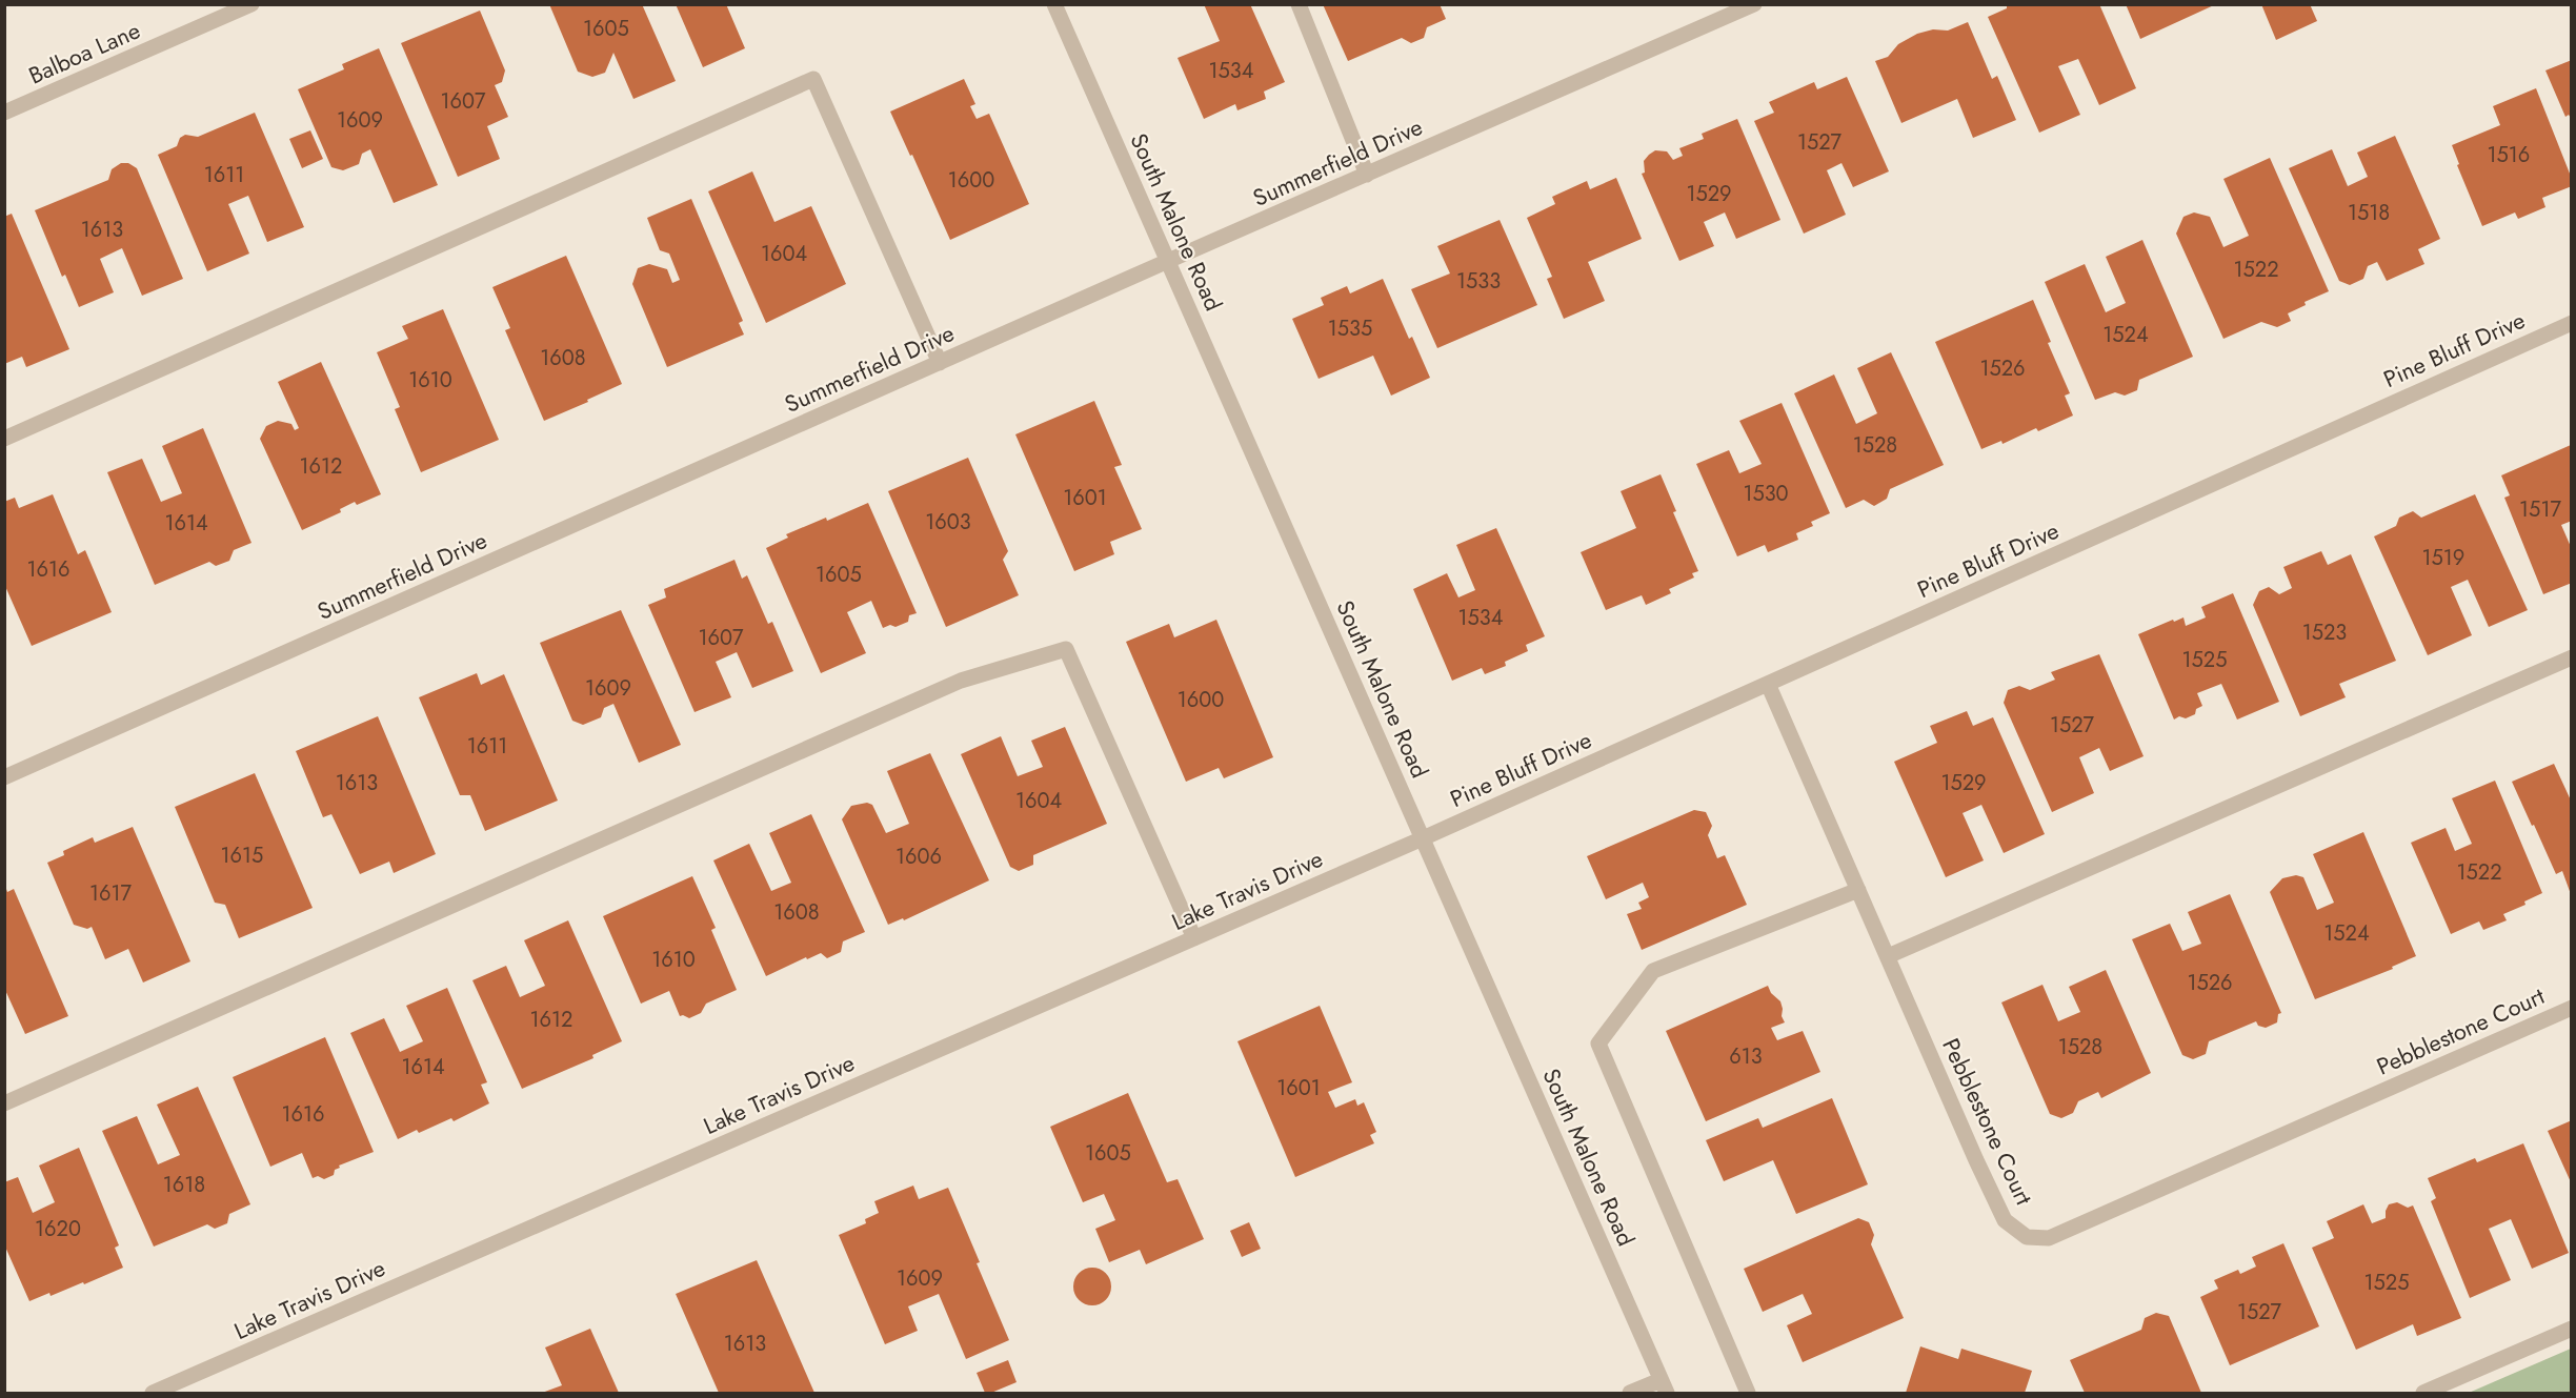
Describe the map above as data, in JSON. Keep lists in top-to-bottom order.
{
  "streets": {
    "street": [
      "Balboa Lane",
      "Summerfield Drive",
      "South Malone Road",
      "Pine Bluff Drive",
      "Lake Travis Drive",
      "Pebblestone Court"
    ]
  },
  "crossings": [
    ["Summerfield Drive", "South Malone Road"],
    ["South Malone Road", "Pine Bluff Drive"],
    ["South Malone Road", "Lake Travis Drive"],
    ["Pine Bluff Drive", "Lake Travis Drive"],
    ["Pine Bluff Drive", "Pebblestone Court"]
  ],
  "house_numbers": [
    "1605",
    "1534",
    "1607",
    "1609",
    "1527",
    "1516",
    "1611",
    "1600",
    "1529",
    "1518",
    "1613",
    "1604",
    "1522",
    "1533",
    "1535",
    "1524",
    "1608",
    "1526",
    "1610",
    "1528",
    "1612",
    "1530",
    "1601",
    "1517",
    "1603",
    "1614",
    "1519",
    "1616",
    "1605",
    "1534",
    "1523",
    "1607",
    "1525",
    "1609",
    "1600",
    "1527",
    "1611",
    "1613",
    "1529",
    "1604",
    "1615",
    "1606",
    "1522",
    "1617",
    "1608",
    "1524",
    "1610",
    "1526",
    "1612",
    "1528",
    "613",
    "1614",
    "1601",
    "1616",
    "1605",
    "1618",
    "1620",
    "1609",
    "1525",
    "1527",
    "1613"
  ]
}
